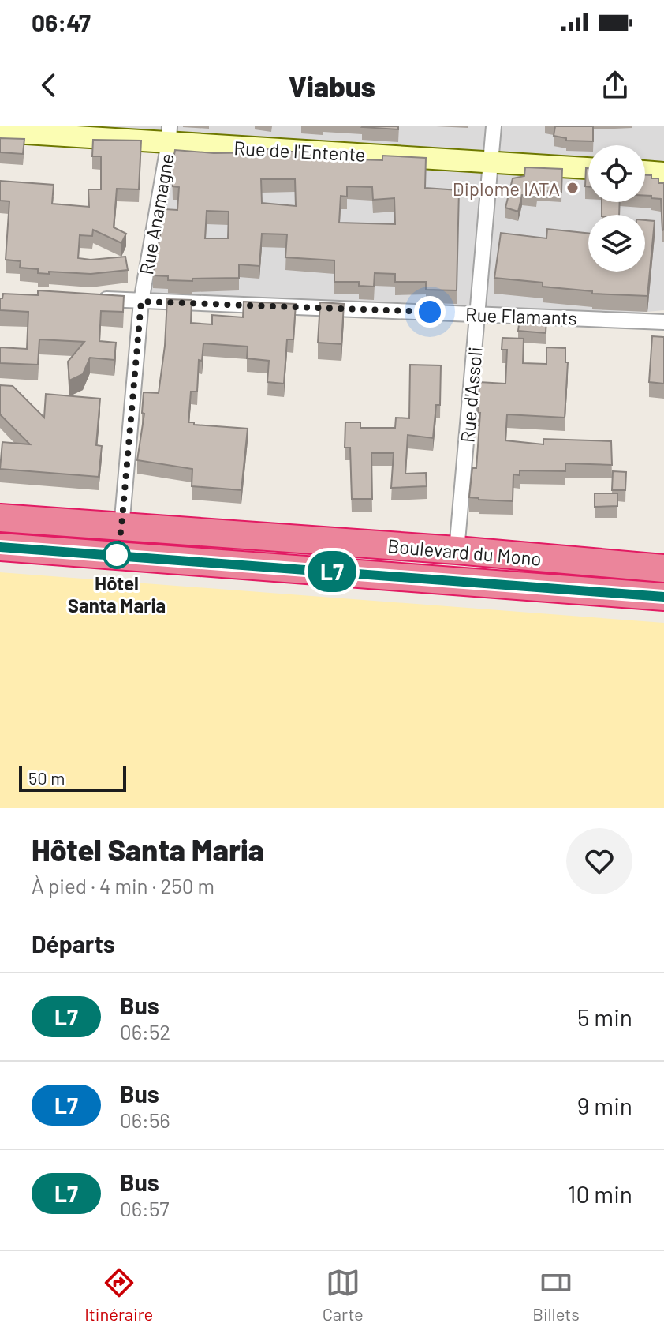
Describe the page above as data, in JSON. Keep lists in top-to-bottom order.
{
  "streets": {
    "highway": ["Boulevard du Mono"],
    "street": [
      "Rue de l'Entente",
      "Rue Anamagne",
      "Rue Flamants",
      "Rue d'Assoli"
    ]
  },
  "crossings": [
    ["Rue de l'Entente", "Rue Anamagne"],
    ["Rue de l'Entente", "Rue d'Assoli"],
    ["Rue Anamagne", "Rue Flamants"],
    ["Rue Anamagne", "Boulevard du Mono"],
    ["Rue Flamants", "Rue d'Assoli"],
    ["Rue d'Assoli", "Boulevard du Mono"]
  ],
  "places": ["Diplome IATA", "Hôtel Santa Maria"],
  "lines": ["bus line L7"],
  "scale_bar": "50 m",
  "page": {
    "status": "06:47",
    "header": "Viabus",
    "on_map": "L7",
    "scale": "50 m",
    "heading": [
      ["Hôtel Santa Maria", "À pied · 4 min · 250 m"],
      "Départs"
    ],
    "list": [
      {
        "mark": "L7",
        "name": "Bus",
        "note": "06:52",
        "value": "5 min"
      },
      {
        "mark": "L7",
        "name": "Bus",
        "note": "06:56",
        "value": "9 min"
      },
      {
        "mark": "L7",
        "name": "Bus",
        "note": "06:57",
        "value": "10 min"
      }
    ],
    "tabs": ["Itinéraire", "Carte", "Billets"]
  }
}
